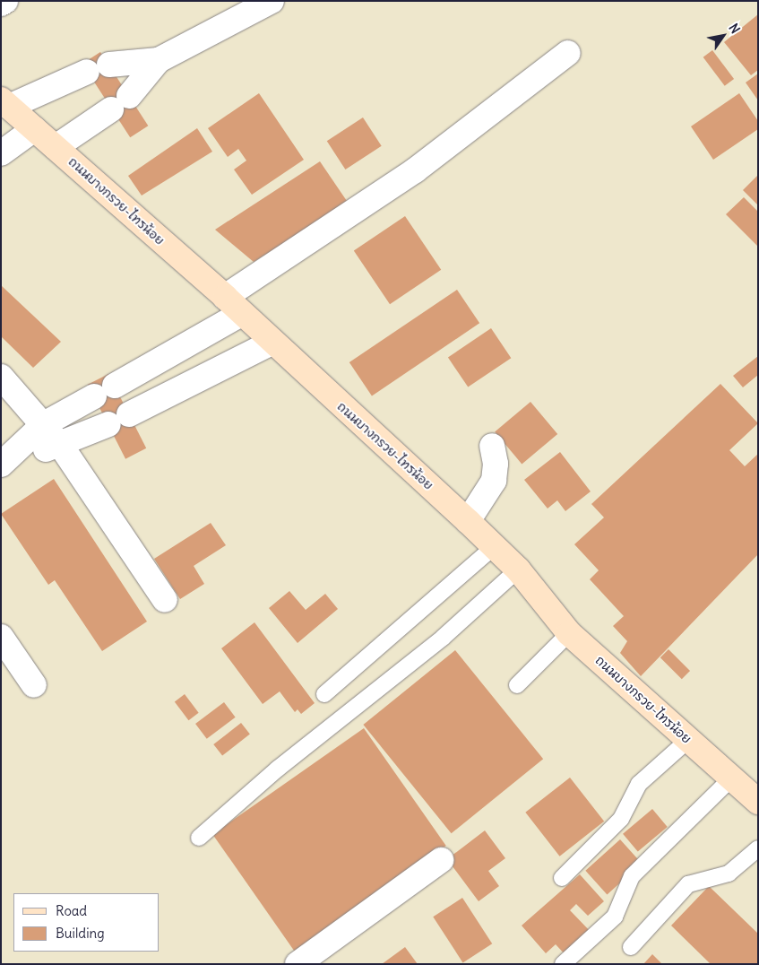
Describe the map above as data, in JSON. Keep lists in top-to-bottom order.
{
  "streets": {
    "main road": ["ถนนบางกรวย-ไทรน้อย"]
  },
  "legend": ["Road", "Building"],
  "north": "top right"
}
